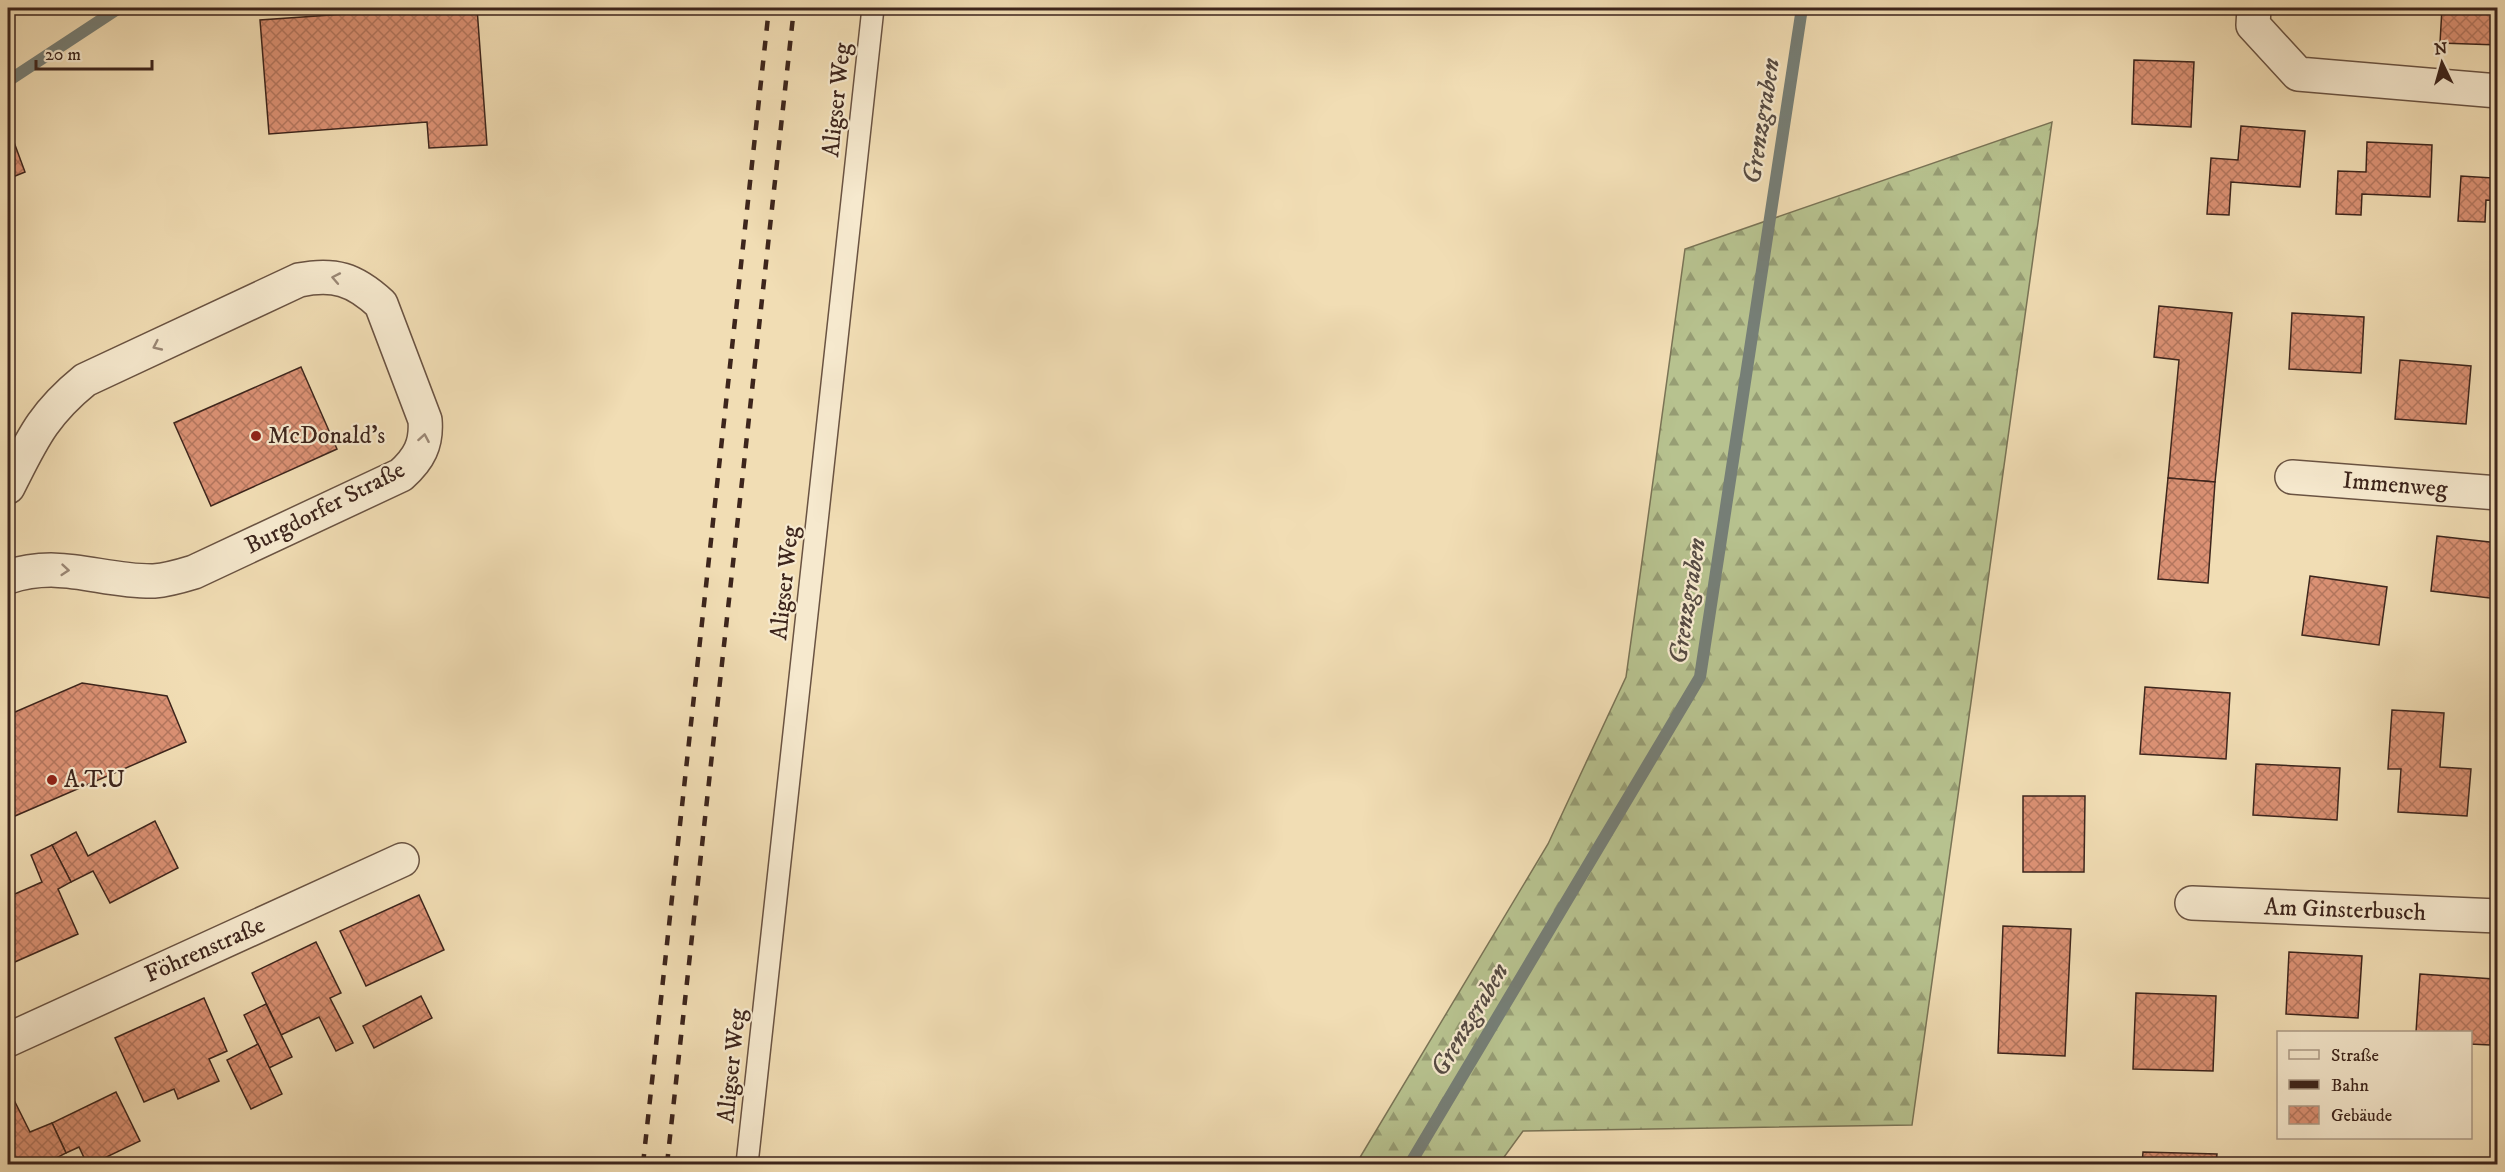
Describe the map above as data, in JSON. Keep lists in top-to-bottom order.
{
  "streets": {
    "street": [
      "Immenweg",
      "Burgdorfer Straße",
      "Am Ginsterbusch",
      "Föhrenstraße"
    ],
    "lane": ["Aligser Weg"]
  },
  "water": ["Grenzgraben"],
  "places": ["McDonald's", "A.T.U"],
  "legend": ["Straße", "Bahn", "Gebäude"],
  "scale_bar": "20 m",
  "north": "top"
}
